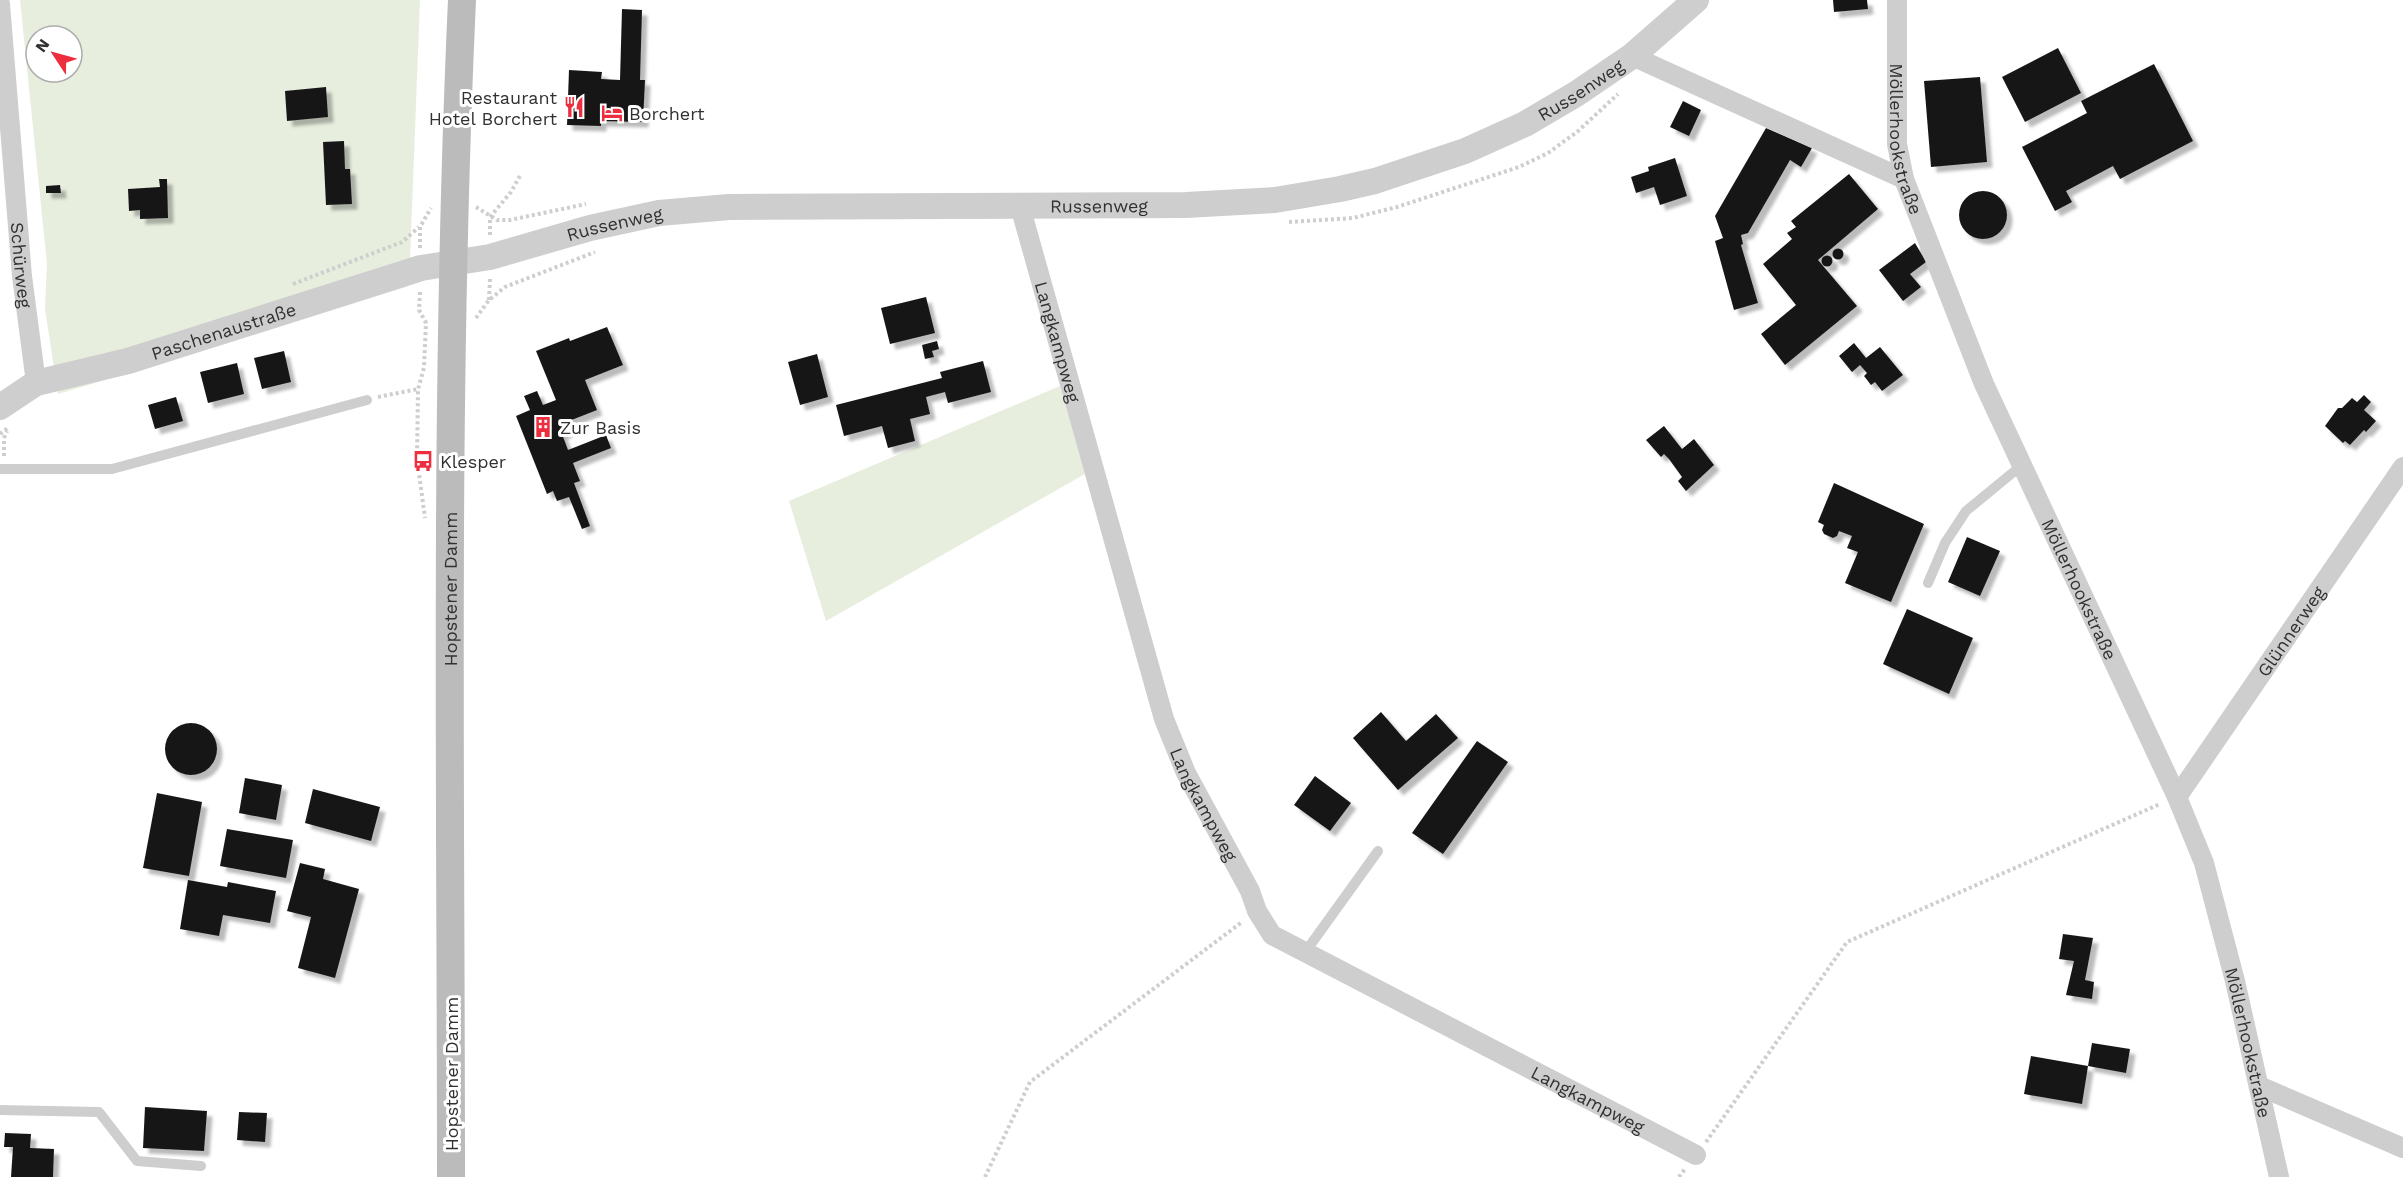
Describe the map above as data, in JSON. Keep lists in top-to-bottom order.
{
  "streets": {
    "main road": ["Hopstener Damm"],
    "street": [
      "Russenweg",
      "Möllerhookstraße",
      "Schürweg",
      "Paschenaustraße",
      "Langkampweg",
      "Glünnerweg"
    ]
  },
  "crossings": [
    ["Russenweg", "Paschenaustraße"],
    ["Russenweg", "Langkampweg"],
    ["Russenweg", "Hopstener Damm"],
    ["Möllerhookstraße", "Glünnerweg"],
    ["Schürweg", "Paschenaustraße"],
    ["Paschenaustraße", "Hopstener Damm"]
  ],
  "places": {
    "restaurant": ["Restaurant Hotel Borchert"],
    "hotel": ["Borchert"],
    "building": ["Zur Basis"],
    "bus stop": ["Klesper"]
  },
  "north": "top left"
}
